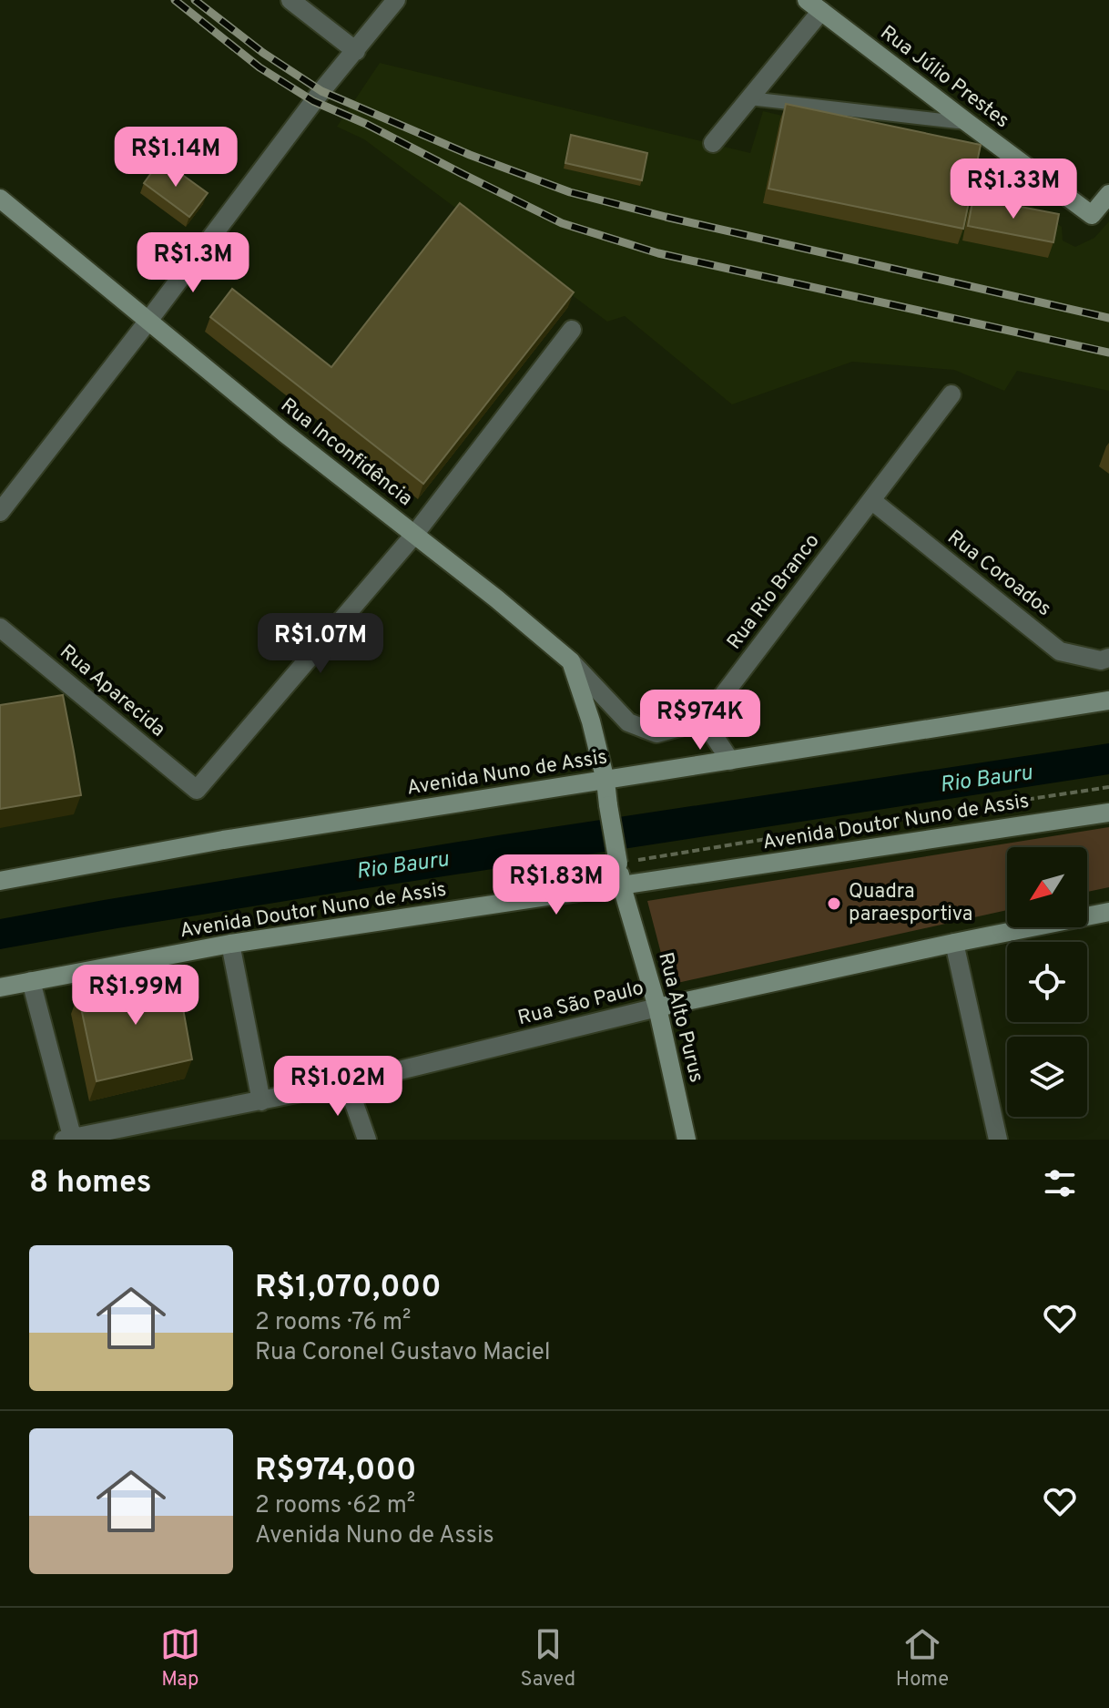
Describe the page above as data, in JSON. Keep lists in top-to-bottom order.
{
  "streets": {
    "main road": [
      "Rua Júlio Prestes",
      "Rua Inconfidência",
      "Avenida Nuno de Assis",
      "Avenida Doutor Nuno de Assis",
      "Rua São Paulo",
      "Rua Alto Purus"
    ],
    "street": ["Rua Coroados", "Rua Rio Branco", "Rua Aparecida"]
  },
  "crossings": [
    ["Rua Inconfidência", "Rua Aparecida"],
    ["Rua Coroados", "Rua Rio Branco"],
    ["Avenida Nuno de Assis", "Rua Alto Purus"],
    ["Avenida Doutor Nuno de Assis", "Rua Alto Purus"],
    ["Rua São Paulo", "Rua Alto Purus"]
  ],
  "water": ["Rio Bauru"],
  "places": ["Quadra paraesportiva"],
  "north": "bottom left",
  "page": {
    "price": [
      "R$1.14M",
      "R$1.33M",
      "R$1.3M",
      "R$1.07M",
      "R$974K",
      "R$1.83M",
      "R$1.99M",
      "R$1.02M"
    ],
    "heading": "8 homes",
    "list": [
      {
        "name": "R$1,070,000",
        "note": "2 rooms · 76 m² · Rua Coronel Gustavo Maciel"
      },
      {
        "name": "R$974,000",
        "note": "2 rooms · 62 m² · Avenida Nuno de Assis"
      }
    ],
    "tabs": ["Map", "Saved", "Home"]
  }
}
